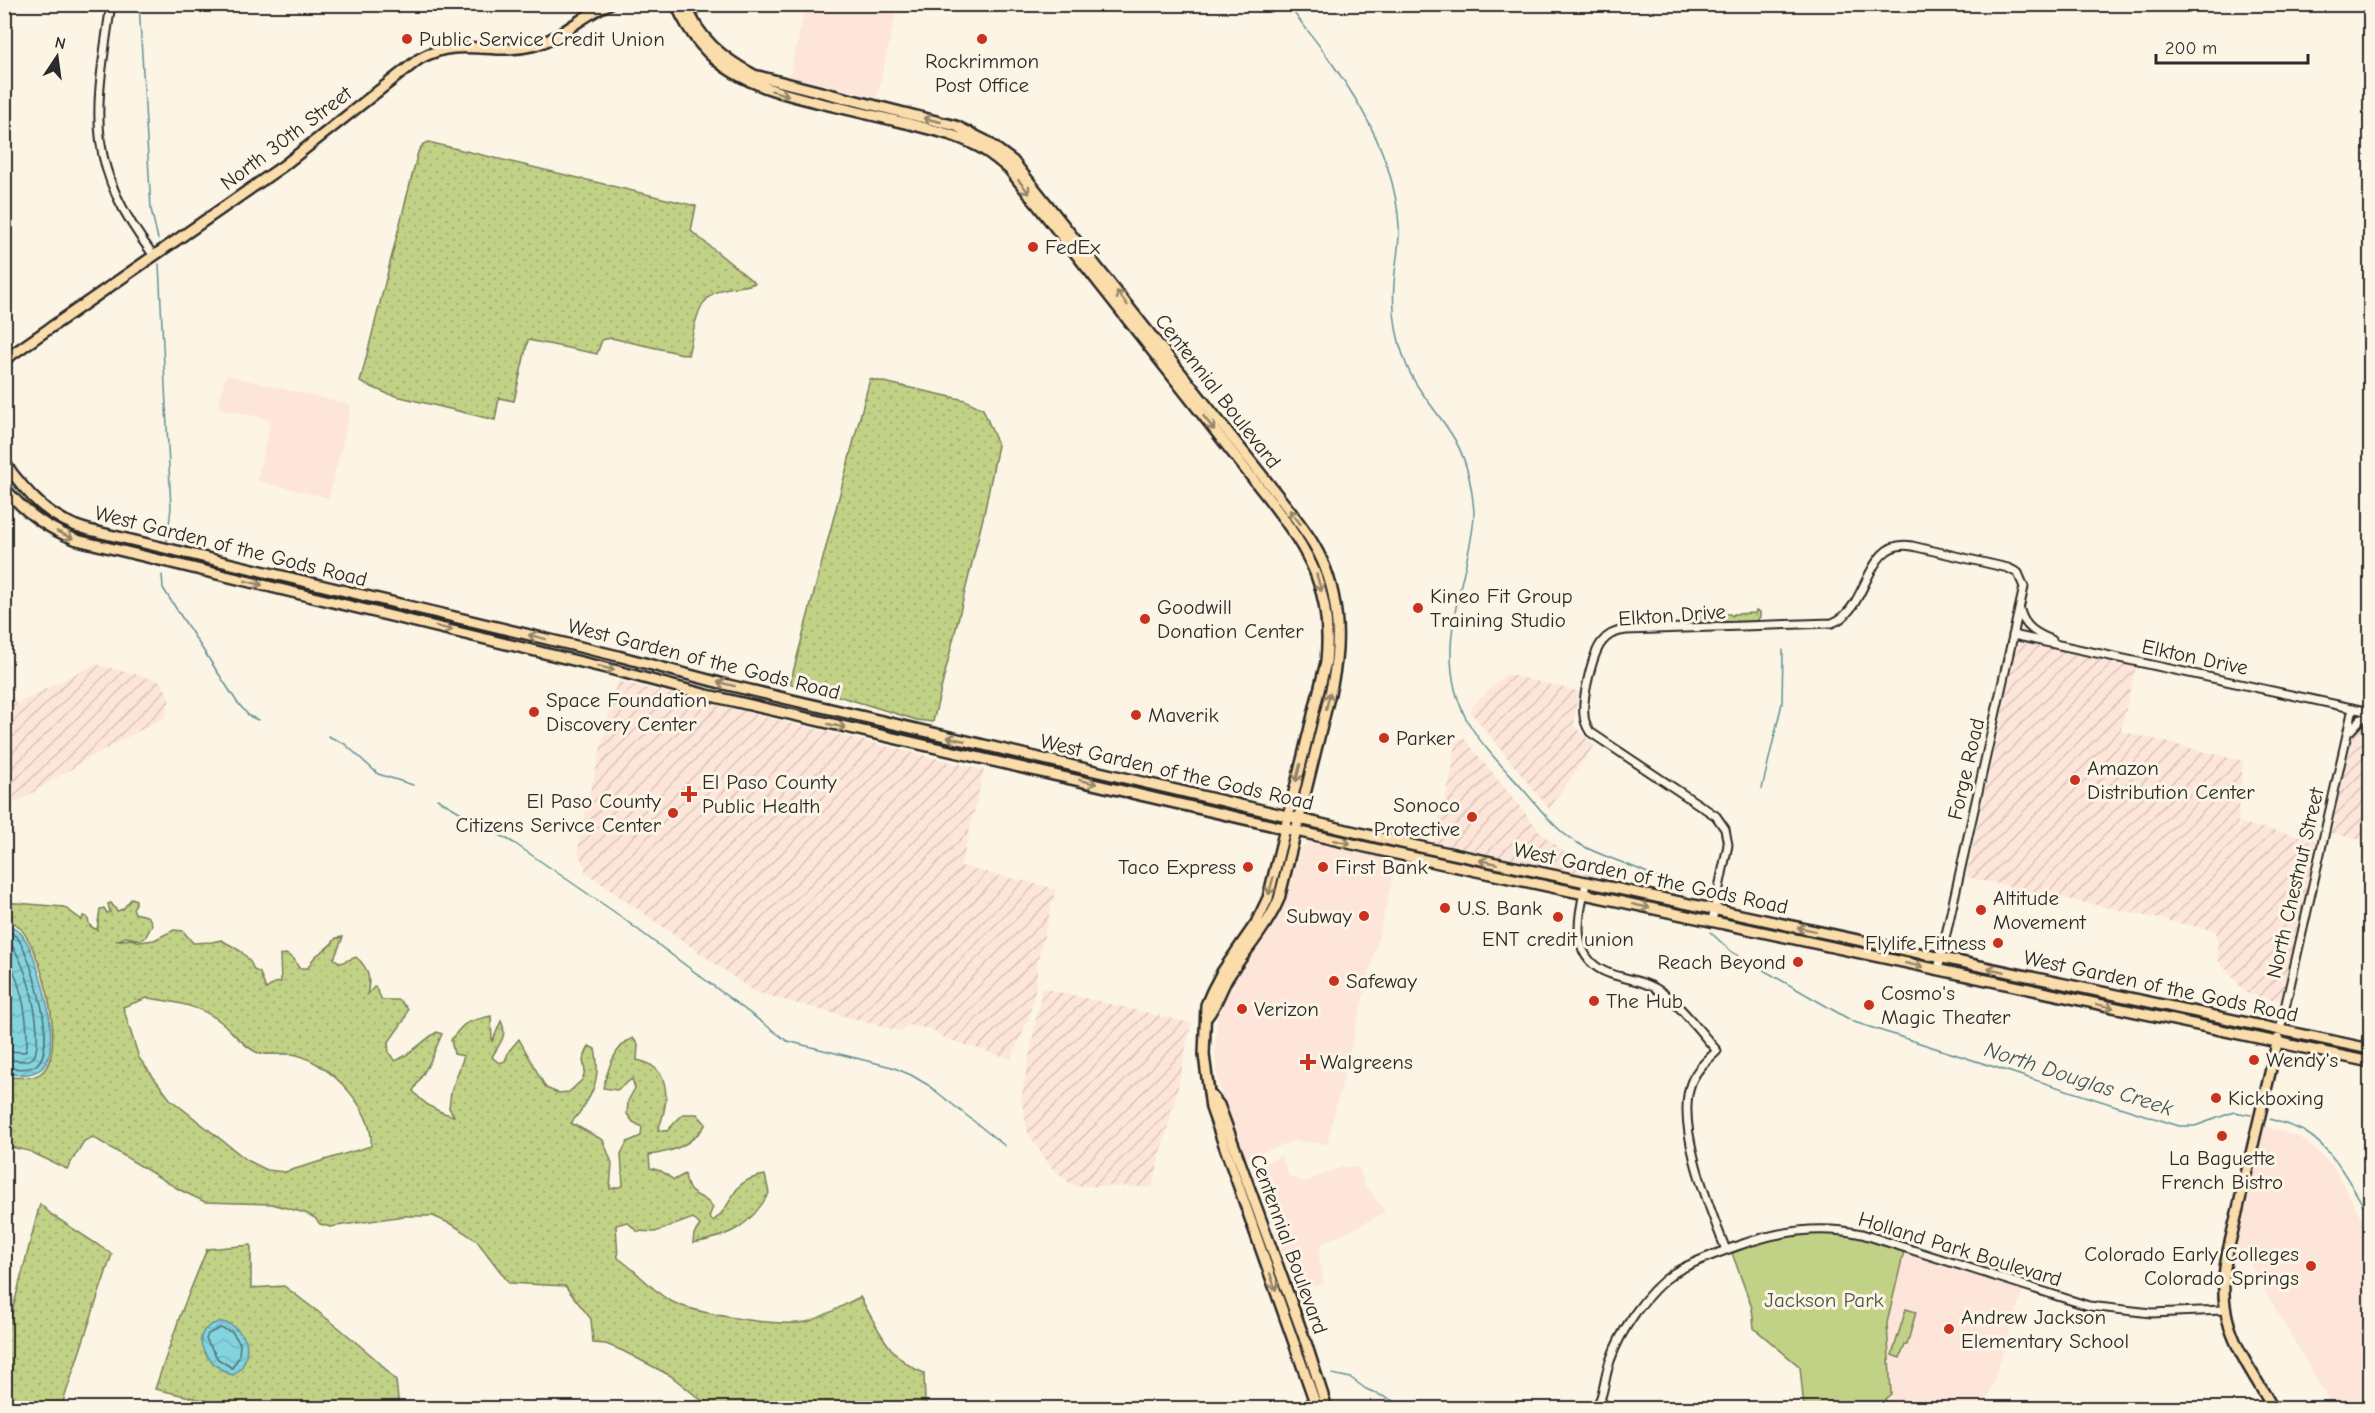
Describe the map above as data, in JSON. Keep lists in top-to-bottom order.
{
  "streets": {
    "main road": [
      "North 30th Street",
      "Centennial Boulevard",
      "West Garden of the Gods Road",
      "North Chestnut Street"
    ],
    "street": ["Elkton Drive", "Forge Road", "Holland Park Boulevard"]
  },
  "crossings": [
    ["Centennial Boulevard", "West Garden of the Gods Road"],
    ["West Garden of the Gods Road", "Elkton Drive"],
    ["West Garden of the Gods Road", "Forge Road"],
    ["West Garden of the Gods Road", "North Chestnut Street"],
    ["Elkton Drive", "Forge Road"],
    ["Elkton Drive", "North Chestnut Street"],
    ["North Chestnut Street", "Holland Park Boulevard"]
  ],
  "water": ["North Douglas Creek"],
  "parks": ["Jackson Park"],
  "places": {
    "other": [
      "Public Service Credit Union",
      "Rockrimmon Post Office",
      "FedEx",
      "Kineo Fit Group Training Studio",
      "Goodwill Donation Center",
      "Space Foundation Discovery Center",
      "Maverik",
      "Parker",
      "Amazon Distribution Center",
      "El Paso County Citizens Serivce Center",
      "Sonoco Protective",
      "Taco Express",
      "First Bank",
      "U.S. Bank",
      "Altitude Movement",
      "Subway",
      "ENT credit union",
      "Flylife Fitness",
      "Reach Beyond",
      "Safeway",
      "The Hub",
      "Cosmo's Magic Theater",
      "Verizon",
      "Wendy's",
      "Kickboxing",
      "La Baguette French Bistro",
      "Colorado Early Colleges Colorado Springs",
      "Andrew Jackson Elementary School"
    ],
    "health": ["El Paso County Public Health", "Walgreens"]
  },
  "scale_bar": "200 m",
  "north": "top"
}
